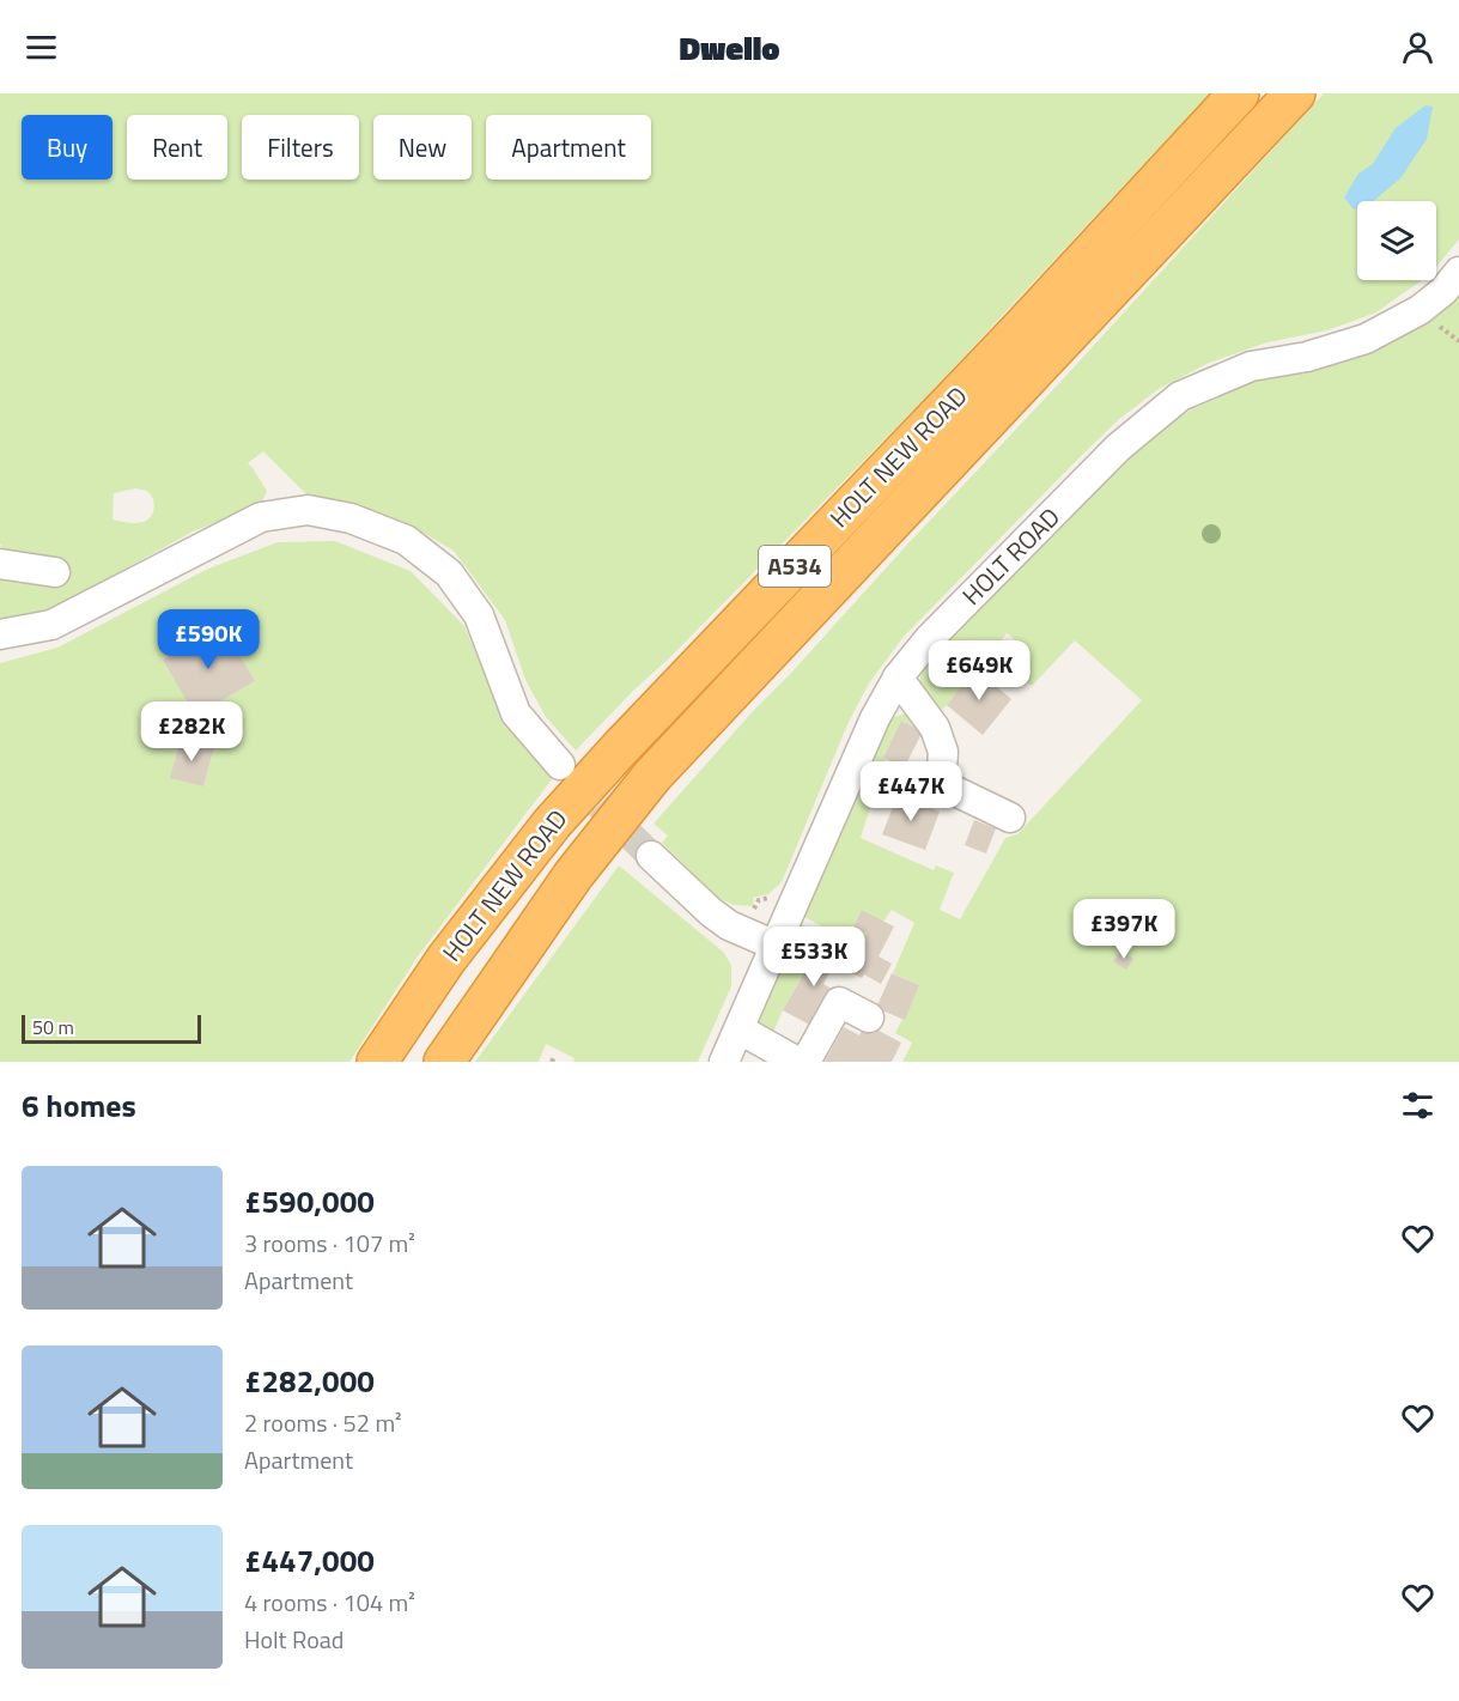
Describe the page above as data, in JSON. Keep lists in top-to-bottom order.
{
  "streets": {
    "highway": ["HOLT NEW ROAD", "A534"],
    "street": ["HOLT ROAD"]
  },
  "scale_bar": "50 m",
  "page": {
    "header": "Dwello",
    "chip": [
      "Buy",
      "Rent",
      "Filters",
      "New",
      "Apartment"
    ],
    "price": [
      "£590K",
      "£649K",
      "£282K",
      "£447K",
      "£397K",
      "£533K"
    ],
    "scale": "50 m",
    "heading": "6 homes",
    "list": [
      {
        "name": "£590,000",
        "note": "3 rooms · 107 m² · Apartment"
      },
      {
        "name": "£282,000",
        "note": "2 rooms · 52 m² · Apartment"
      },
      {
        "name": "£447,000",
        "note": "4 rooms · 104 m² · Holt Road"
      }
    ]
  }
}
